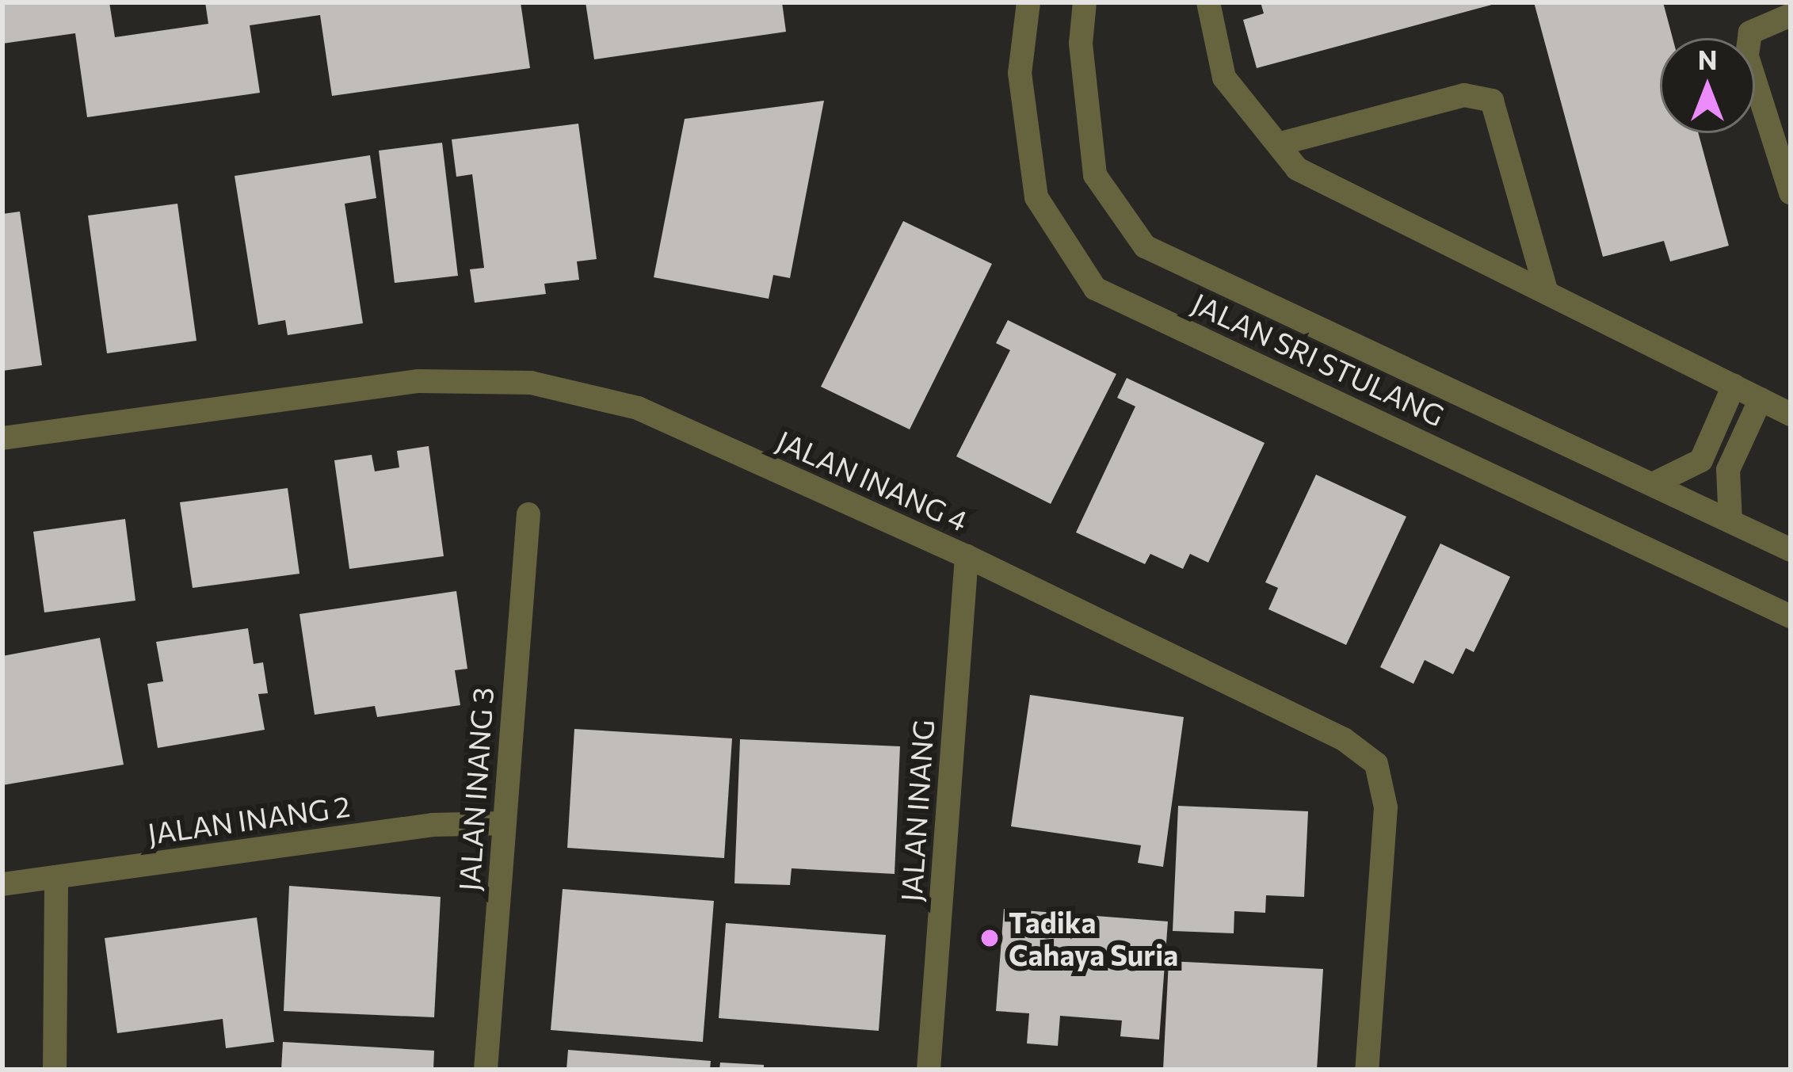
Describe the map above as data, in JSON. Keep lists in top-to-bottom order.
{
  "streets": {
    "street": [
      "JALAN SRI STULANG",
      "JALAN INANG 4",
      "JALAN INANG 3",
      "JALAN INANG",
      "JALAN INANG 2"
    ]
  },
  "crossings": [
    ["JALAN INANG 4", "JALAN INANG"],
    ["JALAN INANG 3", "JALAN INANG 2"]
  ],
  "places": ["Tadika Cahaya Suria"],
  "north": "top"
}
